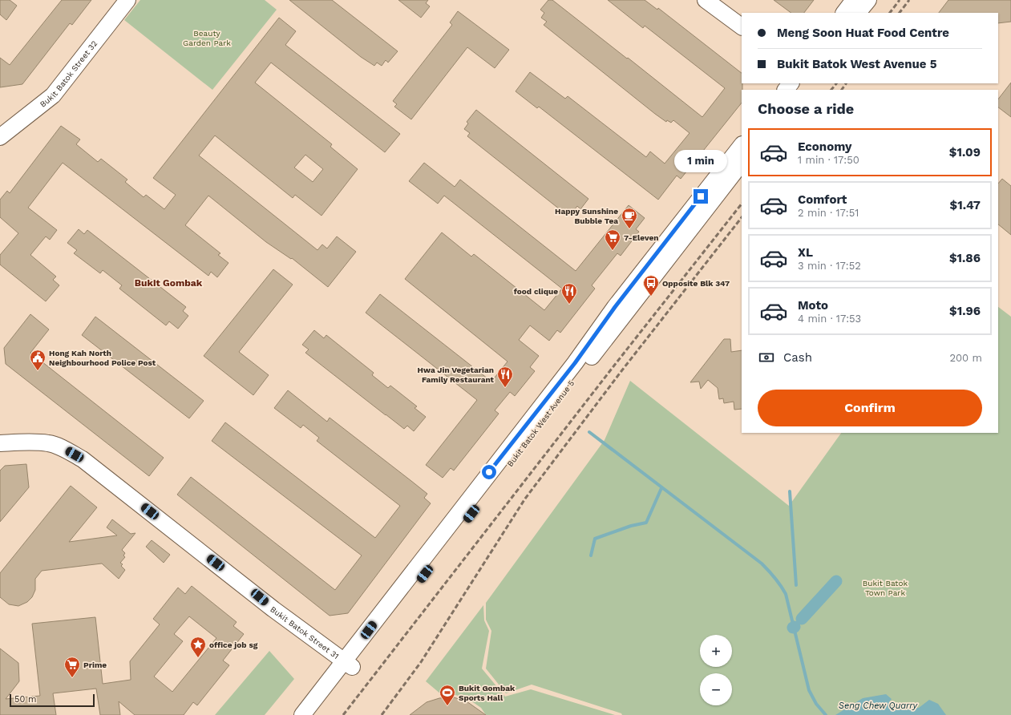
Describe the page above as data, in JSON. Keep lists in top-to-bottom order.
{
  "streets": {
    "street": ["Bukit Batok Street 32", "Bukit Batok West Avenue 5", "Bukit Batok Street 31"]
  },
  "crossings": [
    ["Bukit Batok West Avenue 5", "Bukit Batok Street 31"]
  ],
  "districts": ["Bukit Gombak"],
  "water": ["Seng Chew Quarry"],
  "parks": ["Beauty Garden Park", "Bukit Batok Town Park"],
  "places": {
    "cafe": ["Happy Sunshine Bubble Tea"],
    "supermarket": ["7-Eleven", "Prime"],
    "bus stop": ["Opposite Blk 347"],
    "restaurant": ["food clique", "Hwa Jin Vegetarian Family Restaurant"],
    "public building": ["Hong Kah North Neighbourhood Police Post"],
    "place": ["office job sg"],
    "sports": ["Bukit Gombak Sports Hall"]
  },
  "scale_bar": "50 m",
  "page": {
    "banner": ["Meng Soon Huat Food Centre", "Bukit Batok West Avenue 5"],
    "heading": "Choose a ride",
    "list": [
      {
        "name": "Economy",
        "note": "1 min · 17:50",
        "value": "$1.09"
      },
      {
        "name": "Comfort",
        "note": "2 min · 17:51",
        "value": "$1.47"
      },
      {
        "name": "XL",
        "note": "3 min · 17:52",
        "value": "$1.86"
      },
      {
        "name": "Moto",
        "note": "4 min · 17:53",
        "value": "$1.96"
      }
    ],
    "bubble": "1 min",
    "pay": ["Cash", "200 m"],
    "buttons": "Confirm",
    "map_buttons": ["+", "−"],
    "scale": "50 m"
  }
}
